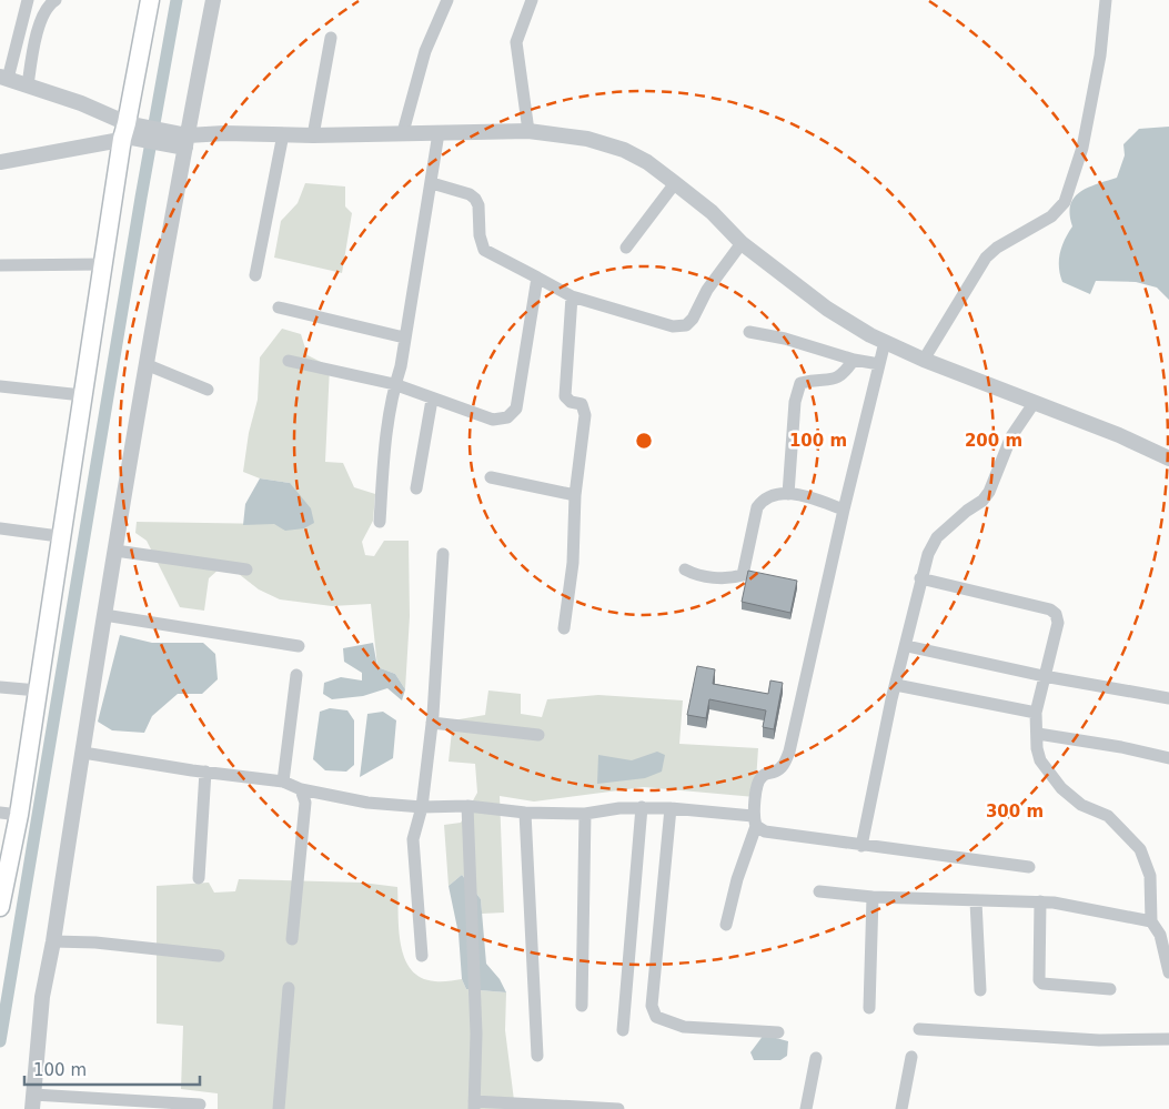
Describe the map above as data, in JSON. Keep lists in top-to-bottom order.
{
  "scale_bar": "100 m",
  "rings": ["100 m", "200 m", "300 m"]
}
